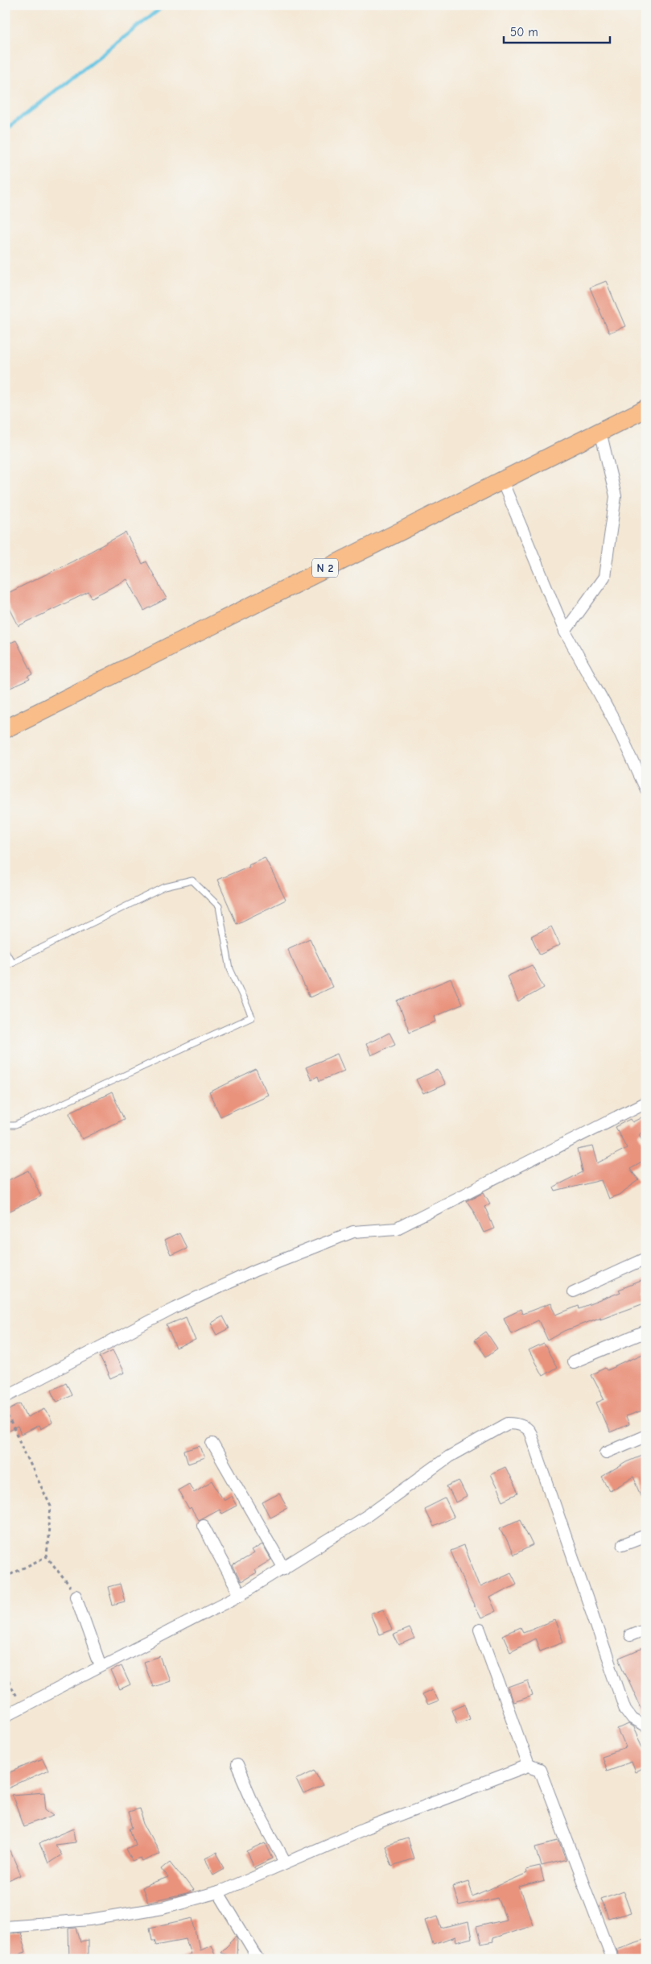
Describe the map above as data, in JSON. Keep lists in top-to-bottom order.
{
  "streets": {
    "main road": ["N 2"]
  },
  "scale_bar": "50 m"
}
